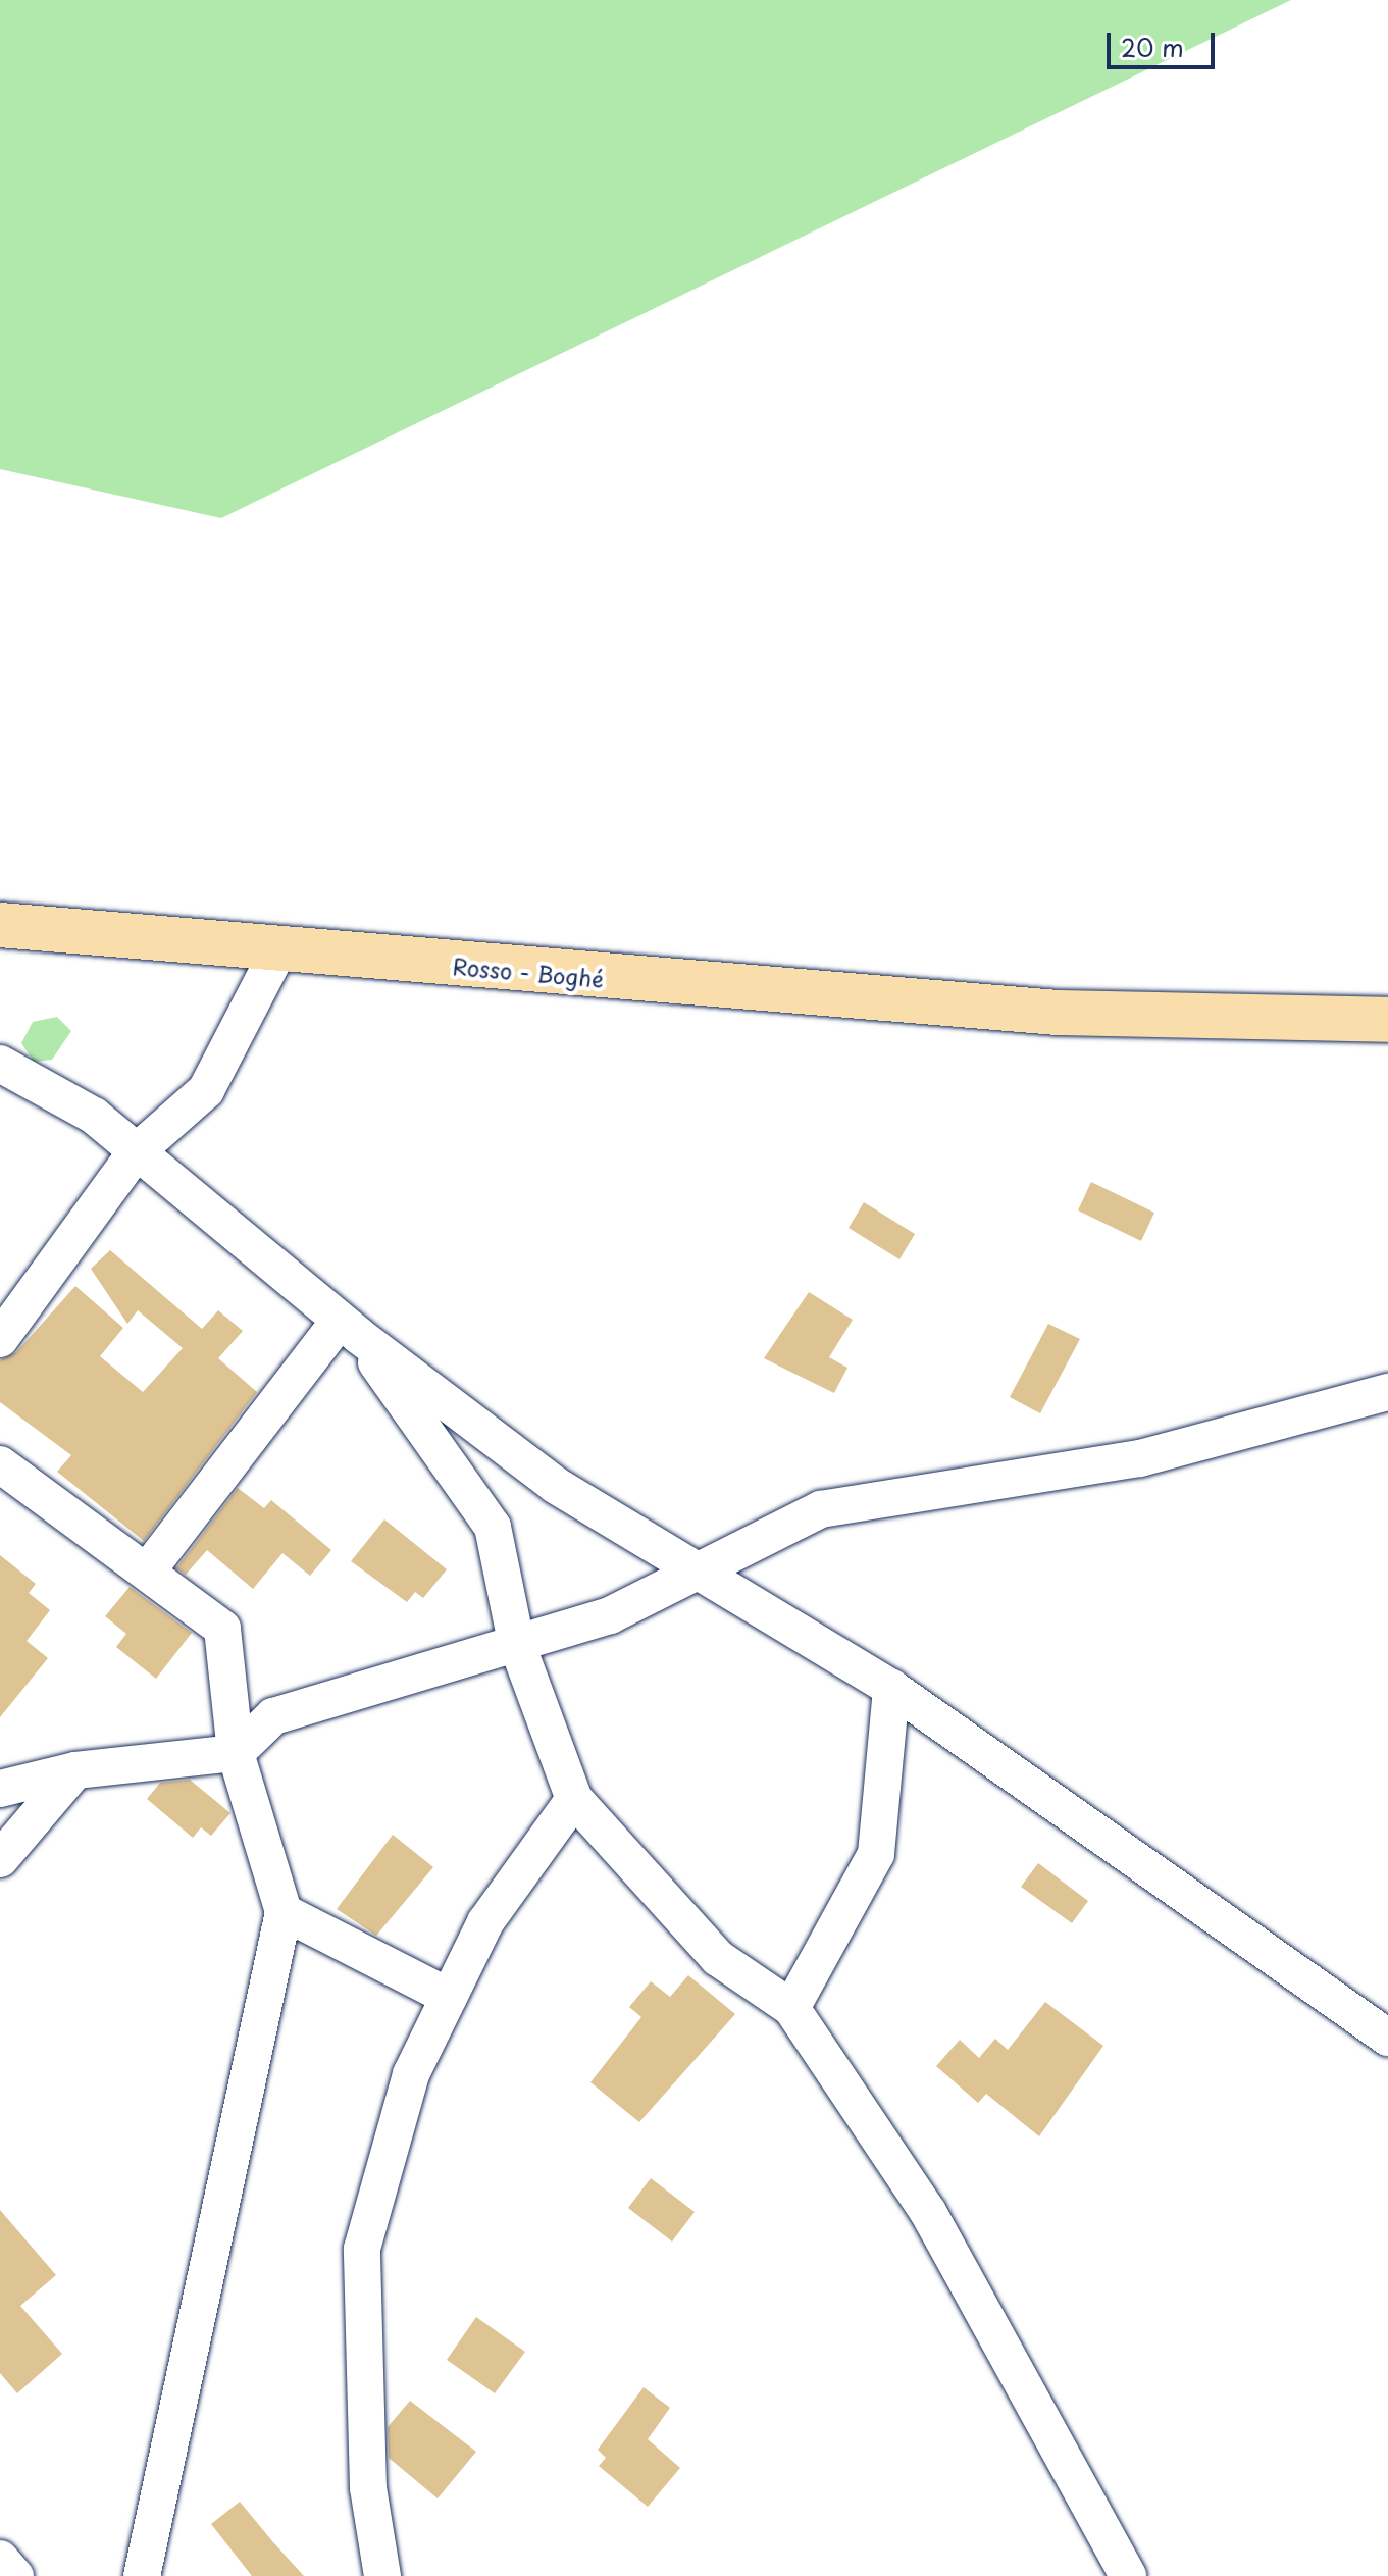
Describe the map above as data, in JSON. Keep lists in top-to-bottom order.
{
  "streets": {
    "highway": ["Rosso - Boghé"]
  },
  "scale_bar": "20 m"
}
